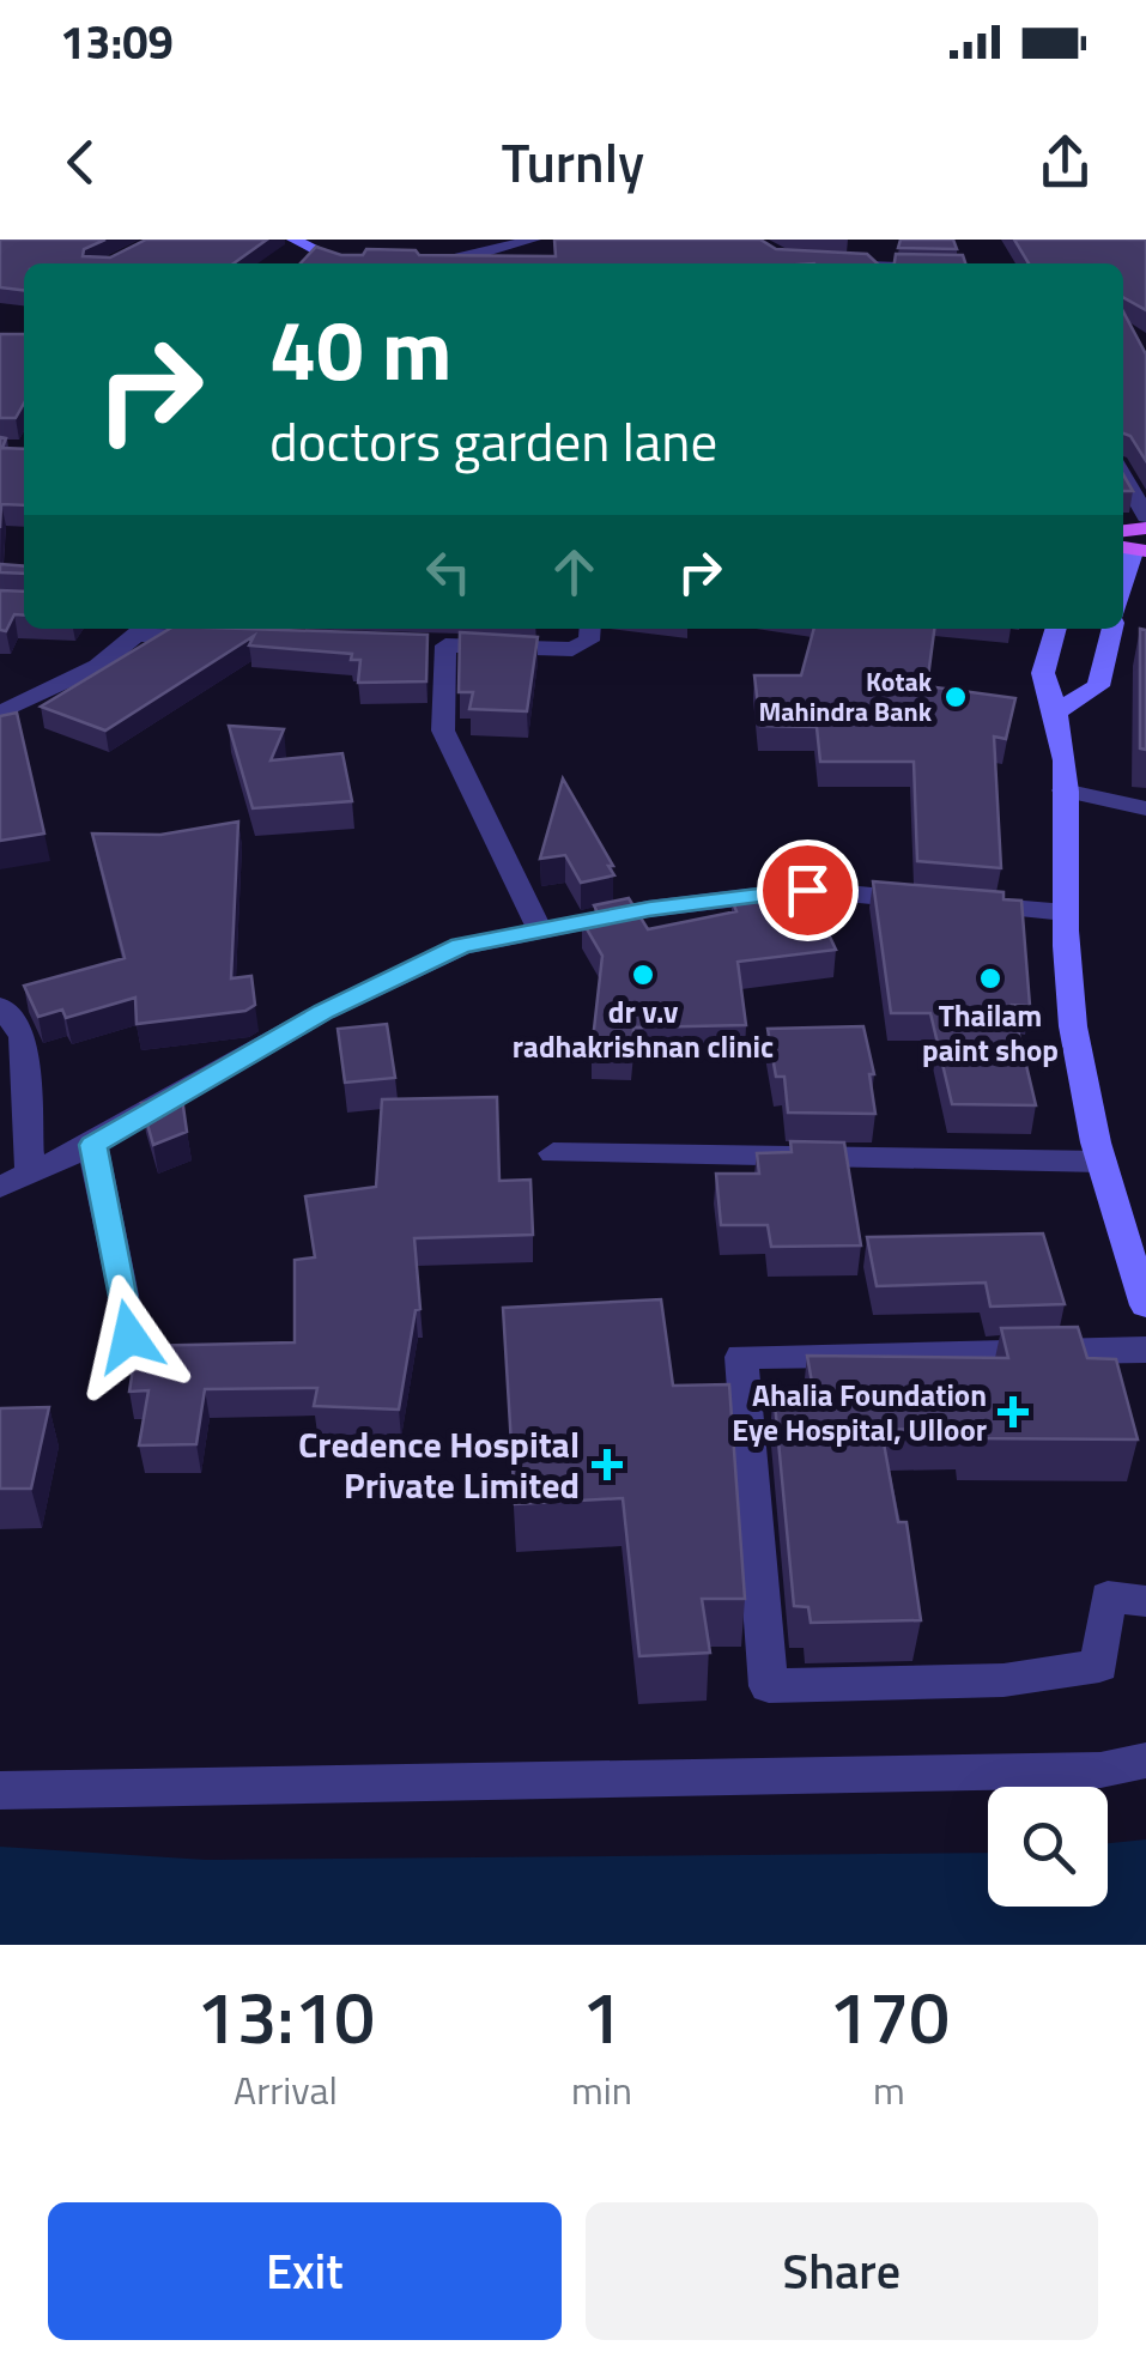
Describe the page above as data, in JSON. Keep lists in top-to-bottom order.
{
  "places": {
    "other": ["Kotak Mahindra Bank", "dr v.v radhakrishnan clinic", "Thailam paint shop"],
    "health": ["Ahalia Foundation Eye Hospital, Ulloor", "Credence Hospital Private Limited"]
  },
  "page": {
    "status": "13:09",
    "header": "Turnly",
    "turn": ["40 m", "doctors garden lane"],
    "eta": [
      "13:10",
      "Arrival",
      "1",
      "min",
      "170",
      "m"
    ],
    "buttons": ["Exit", "Share"]
  }
}
